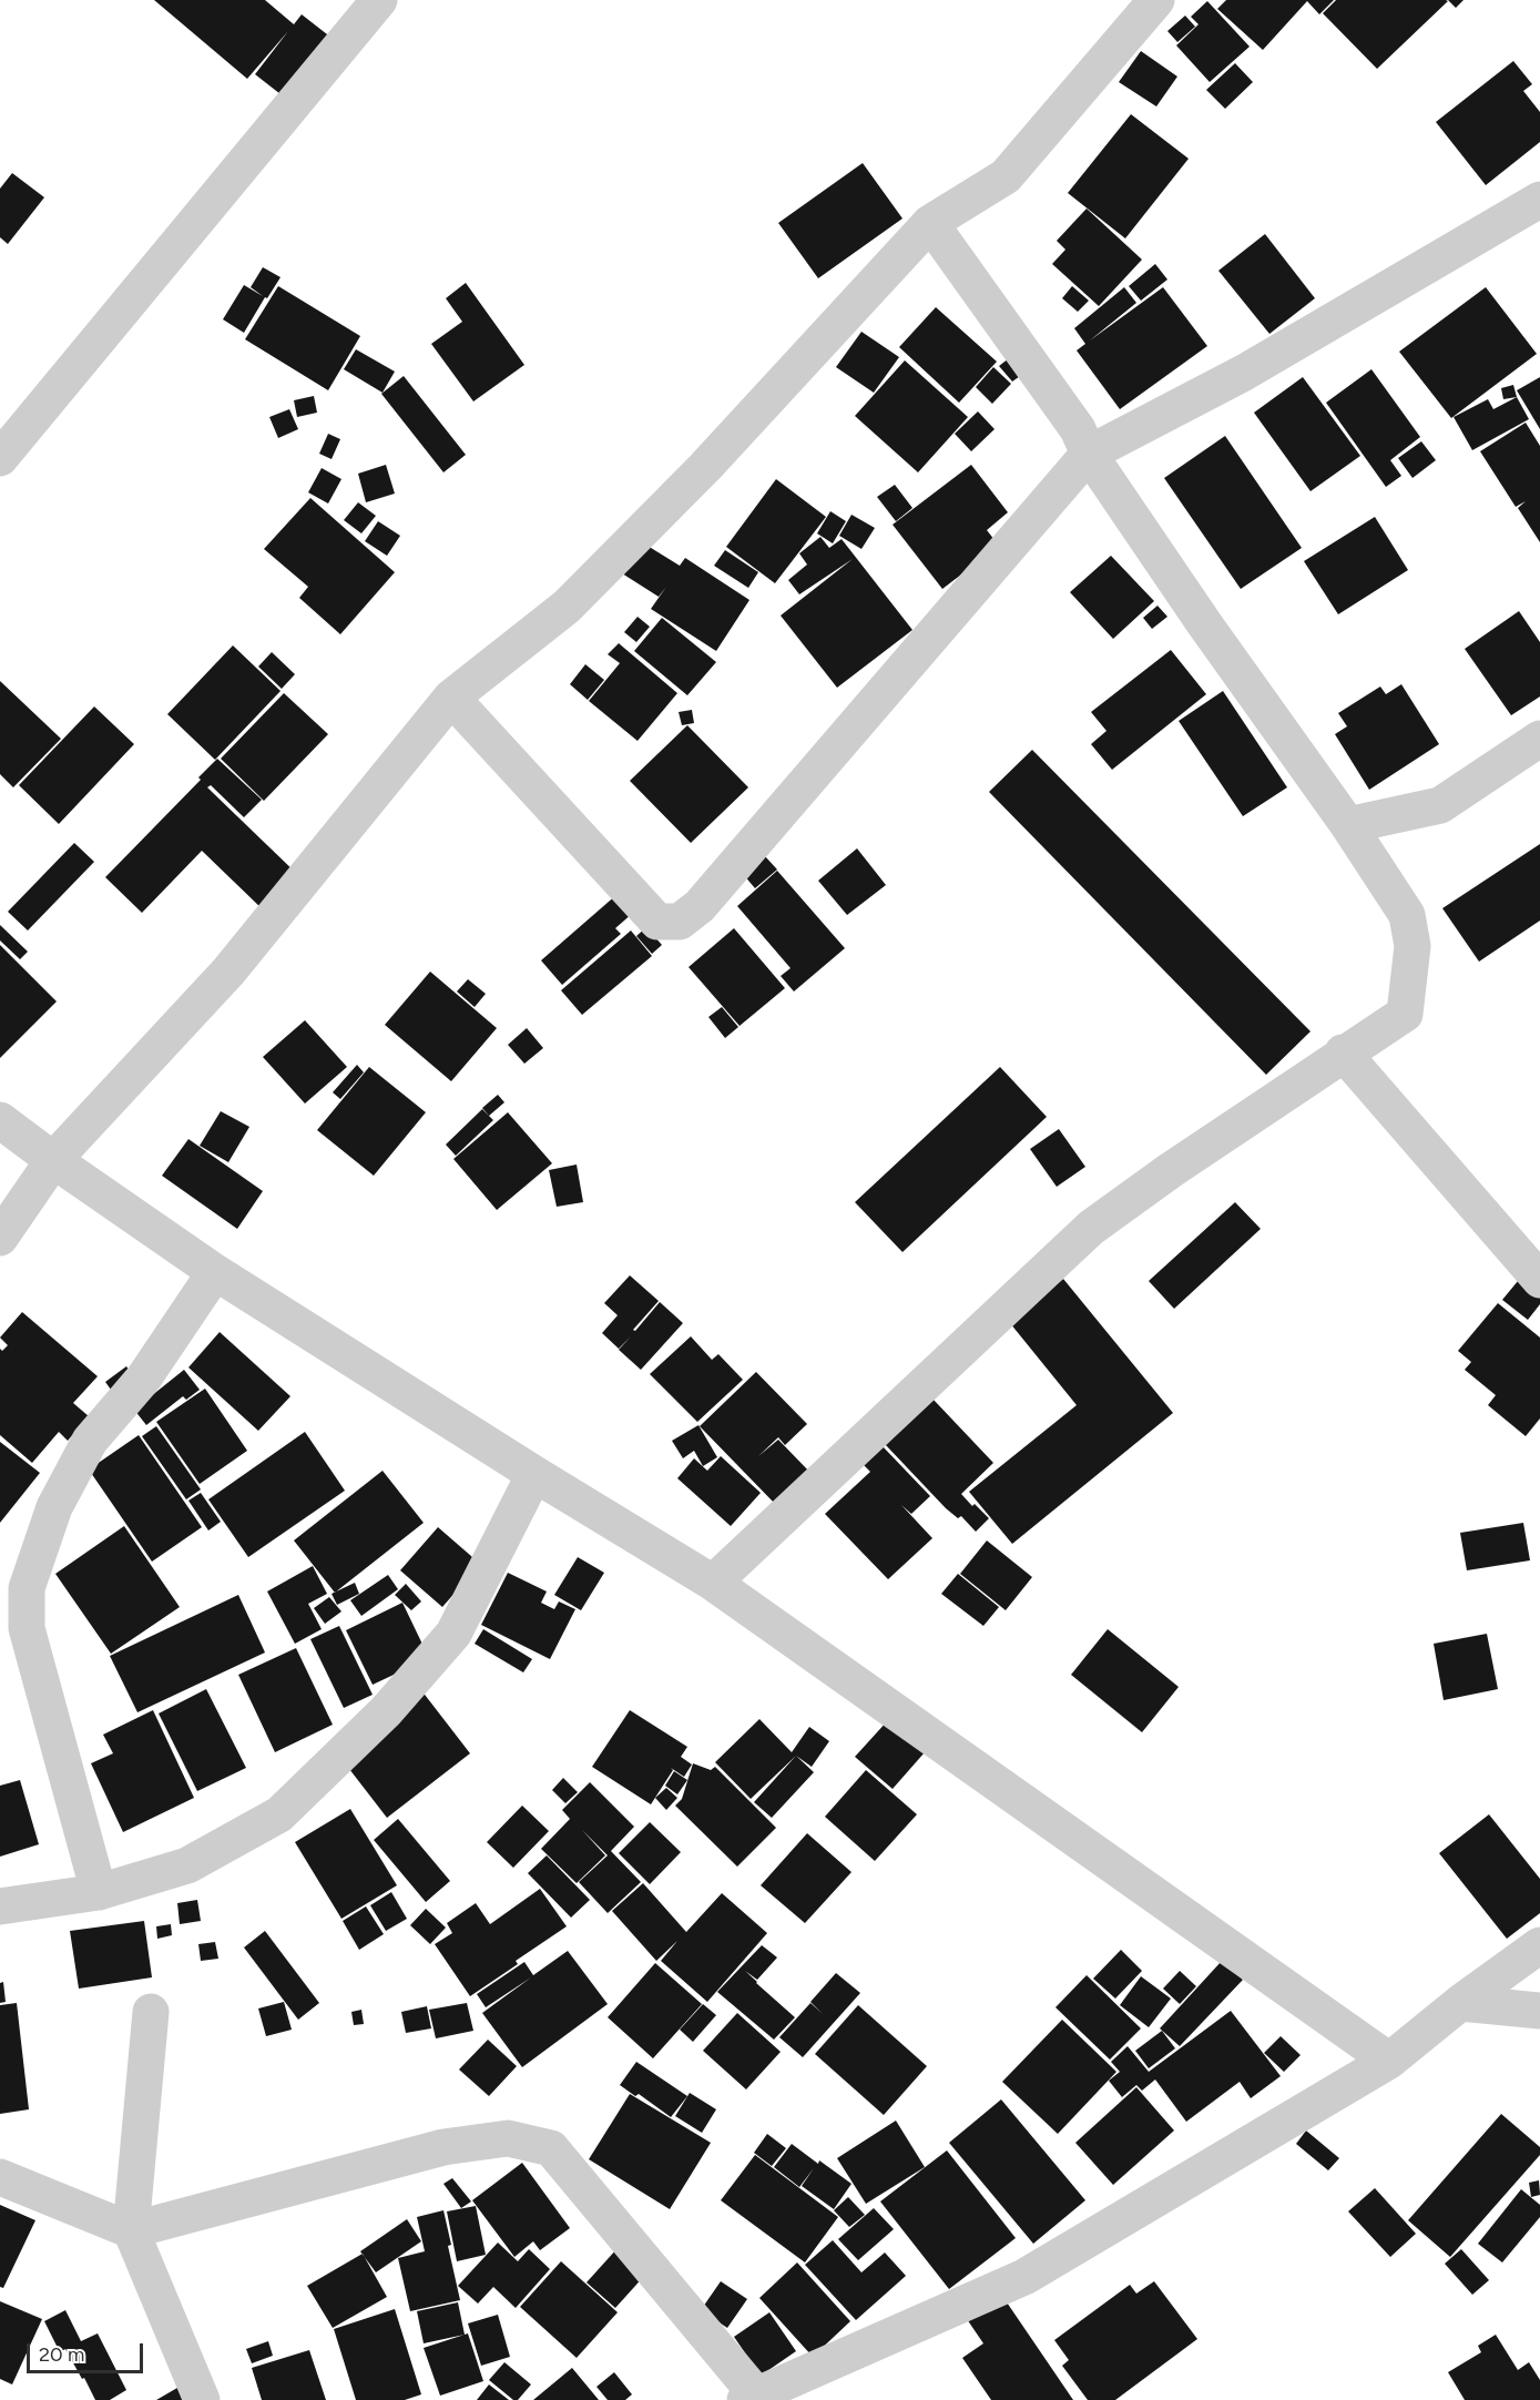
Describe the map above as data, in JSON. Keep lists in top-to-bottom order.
{
  "scale_bar": "20 m"
}
